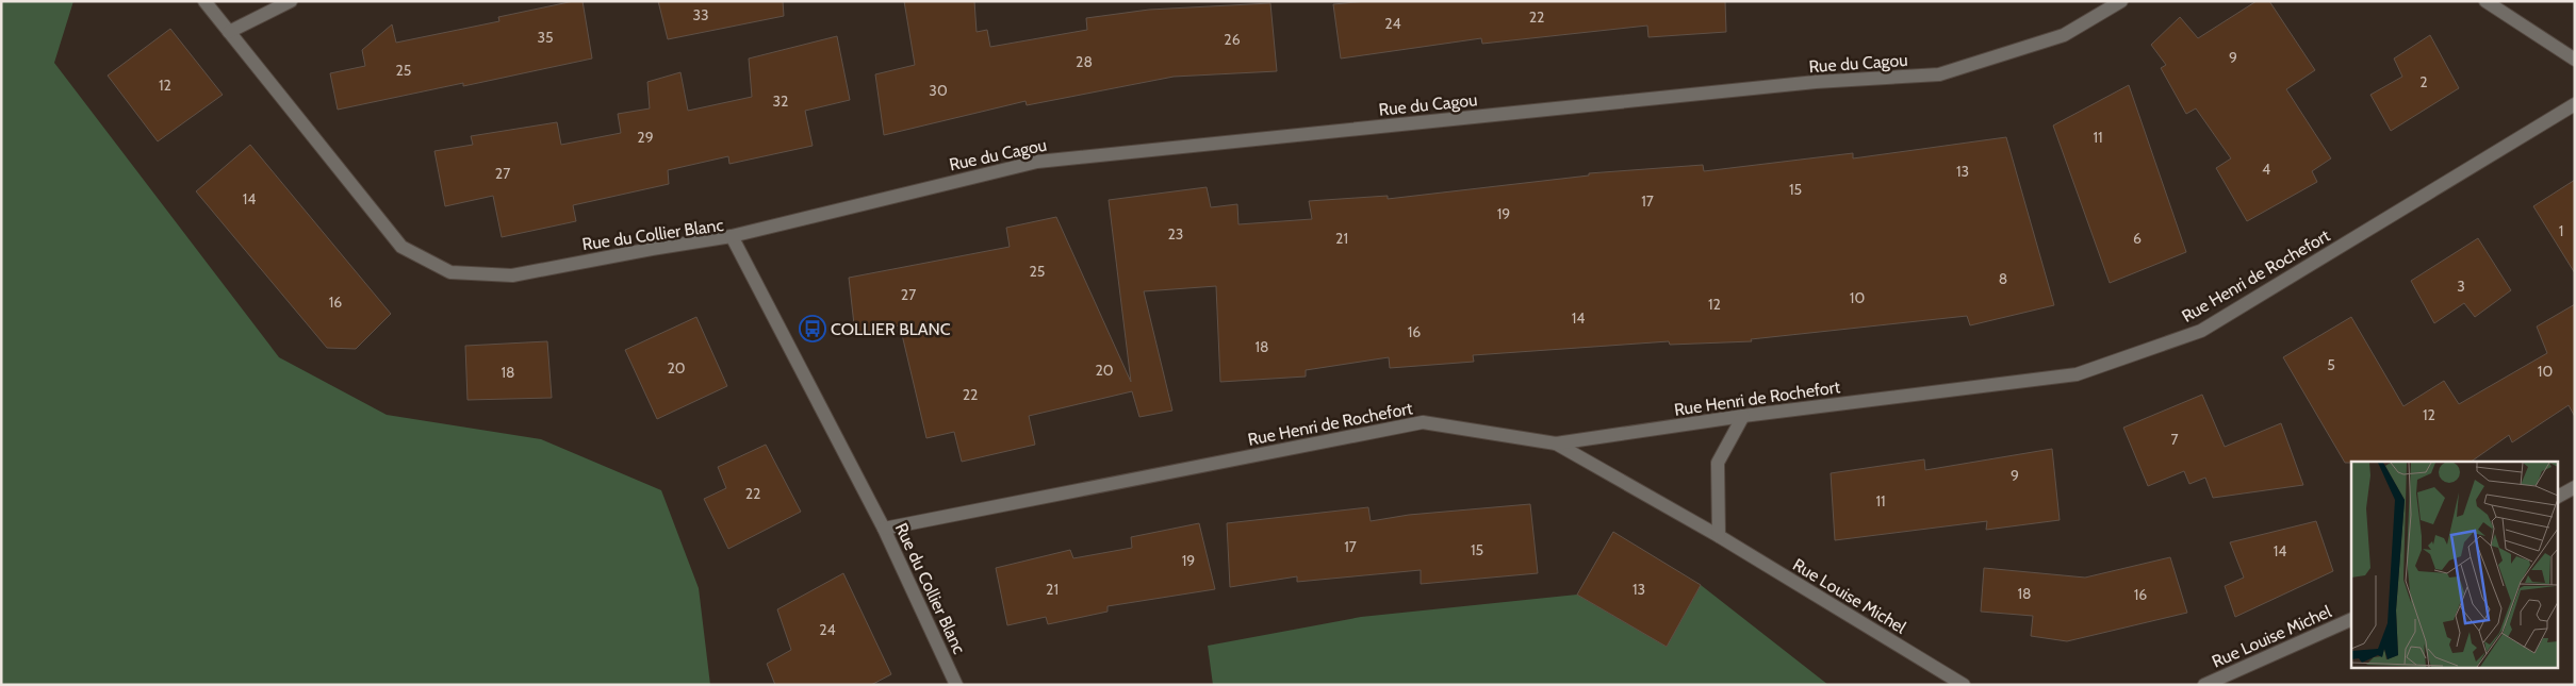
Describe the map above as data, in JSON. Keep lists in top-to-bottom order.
{
  "streets": {
    "street": [
      "Rue du Cagou",
      "Rue du Collier Blanc",
      "Rue Henri de Rochefort",
      "Rue Louise Michel"
    ]
  },
  "crossings": [
    ["Rue du Cagou", "Rue du Collier Blanc"],
    ["Rue du Collier Blanc", "Rue Henri de Rochefort"],
    ["Rue Henri de Rochefort", "Rue Louise Michel"]
  ],
  "places": {
    "bus stop": ["COLLIER BLANC"]
  },
  "house_numbers": [
    "33",
    "22",
    "24",
    "35",
    "26",
    "9",
    "28",
    "25",
    "2",
    "12",
    "30",
    "32",
    "29",
    "11",
    "4",
    "13",
    "27",
    "15",
    "14",
    "17",
    "19",
    "1",
    "23",
    "21",
    "6",
    "25",
    "8",
    "3",
    "27",
    "10",
    "16",
    "12",
    "14",
    "16",
    "18",
    "5",
    "20",
    "20",
    "10",
    "18",
    "22",
    "12",
    "7",
    "9",
    "22",
    "11",
    "17",
    "15",
    "14",
    "19",
    "21",
    "13",
    "18",
    "16",
    "24"
  ]
}
